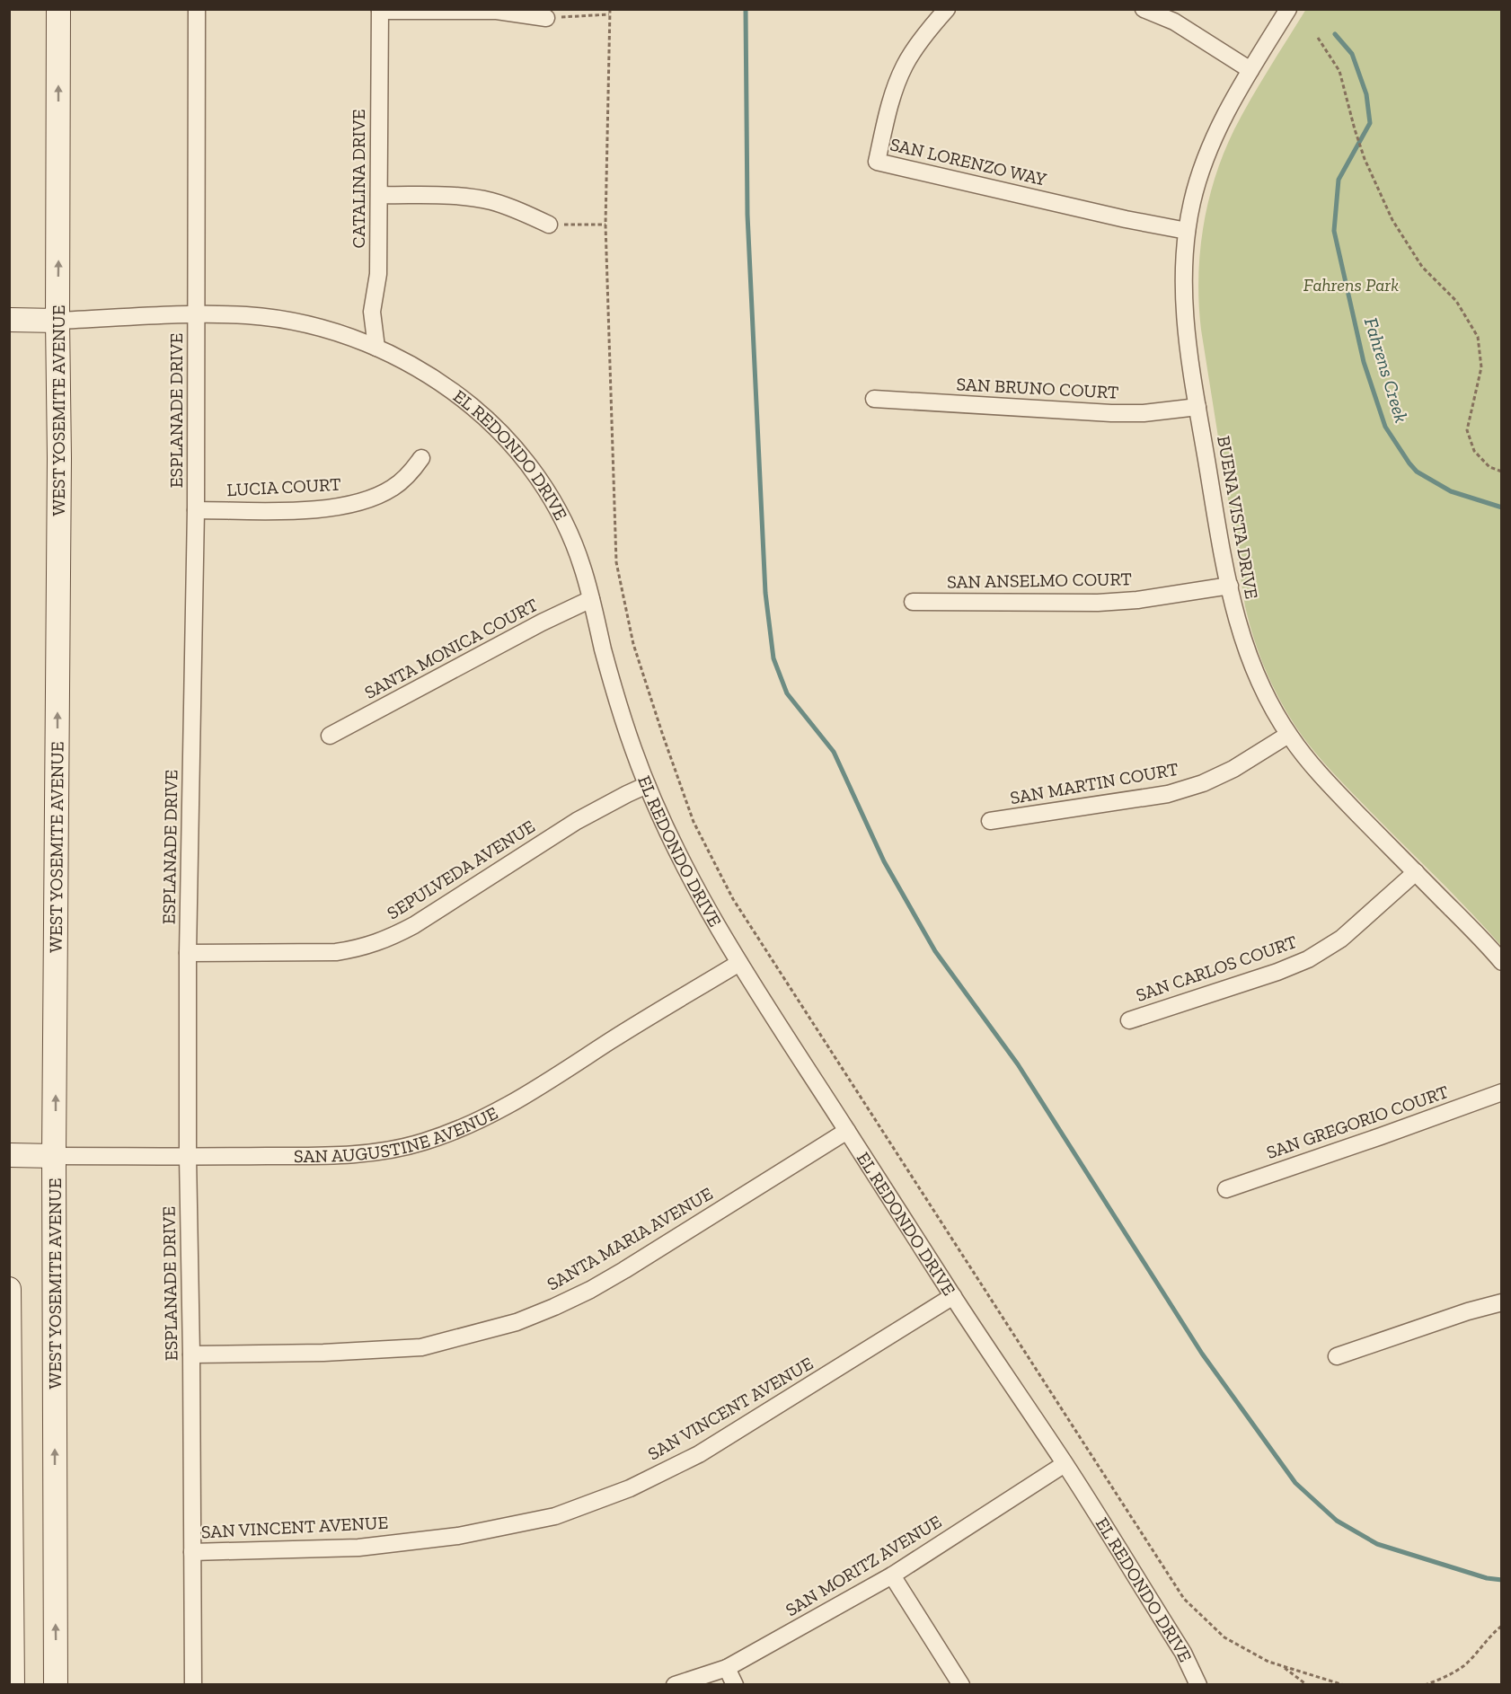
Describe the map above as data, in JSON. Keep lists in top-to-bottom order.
{
  "streets": {
    "main road": ["WEST YOSEMITE AVENUE", "EL REDONDO DRIVE", "SAN AUGUSTINE AVENUE"],
    "street": [
      "SAN LORENZO WAY",
      "CATALINA DRIVE",
      "SAN BRUNO COURT",
      "ESPLANADE DRIVE",
      "LUCIA COURT",
      "BUENA VISTA DRIVE",
      "SAN ANSELMO COURT",
      "SANTA MONICA COURT",
      "SAN MARTIN COURT",
      "SEPULVEDA AVENUE",
      "SAN CARLOS COURT",
      "SAN GREGORIO COURT",
      "SANTA MARIA AVENUE",
      "SAN VINCENT AVENUE",
      "SAN MORITZ AVENUE"
    ]
  },
  "crossings": [
    ["SAN LORENZO WAY", "BUENA VISTA DRIVE"],
    ["CATALINA DRIVE", "EL REDONDO DRIVE"],
    ["SAN BRUNO COURT", "BUENA VISTA DRIVE"],
    ["WEST YOSEMITE AVENUE", "EL REDONDO DRIVE"],
    ["WEST YOSEMITE AVENUE", "SAN AUGUSTINE AVENUE"],
    ["ESPLANADE DRIVE", "EL REDONDO DRIVE"],
    ["ESPLANADE DRIVE", "LUCIA COURT"],
    ["ESPLANADE DRIVE", "SEPULVEDA AVENUE"],
    ["ESPLANADE DRIVE", "SAN AUGUSTINE AVENUE"],
    ["ESPLANADE DRIVE", "SANTA MARIA AVENUE"],
    ["ESPLANADE DRIVE", "SAN VINCENT AVENUE"],
    ["EL REDONDO DRIVE", "SANTA MONICA COURT"],
    ["EL REDONDO DRIVE", "SEPULVEDA AVENUE"],
    ["EL REDONDO DRIVE", "SAN AUGUSTINE AVENUE"],
    ["EL REDONDO DRIVE", "SANTA MARIA AVENUE"],
    ["EL REDONDO DRIVE", "SAN VINCENT AVENUE"],
    ["EL REDONDO DRIVE", "SAN MORITZ AVENUE"],
    ["BUENA VISTA DRIVE", "SAN ANSELMO COURT"],
    ["BUENA VISTA DRIVE", "SAN MARTIN COURT"],
    ["BUENA VISTA DRIVE", "SAN CARLOS COURT"]
  ],
  "one_way": ["WEST YOSEMITE AVENUE"],
  "water": ["Fahrens Creek"],
  "parks": ["Fahrens Park"]
}
